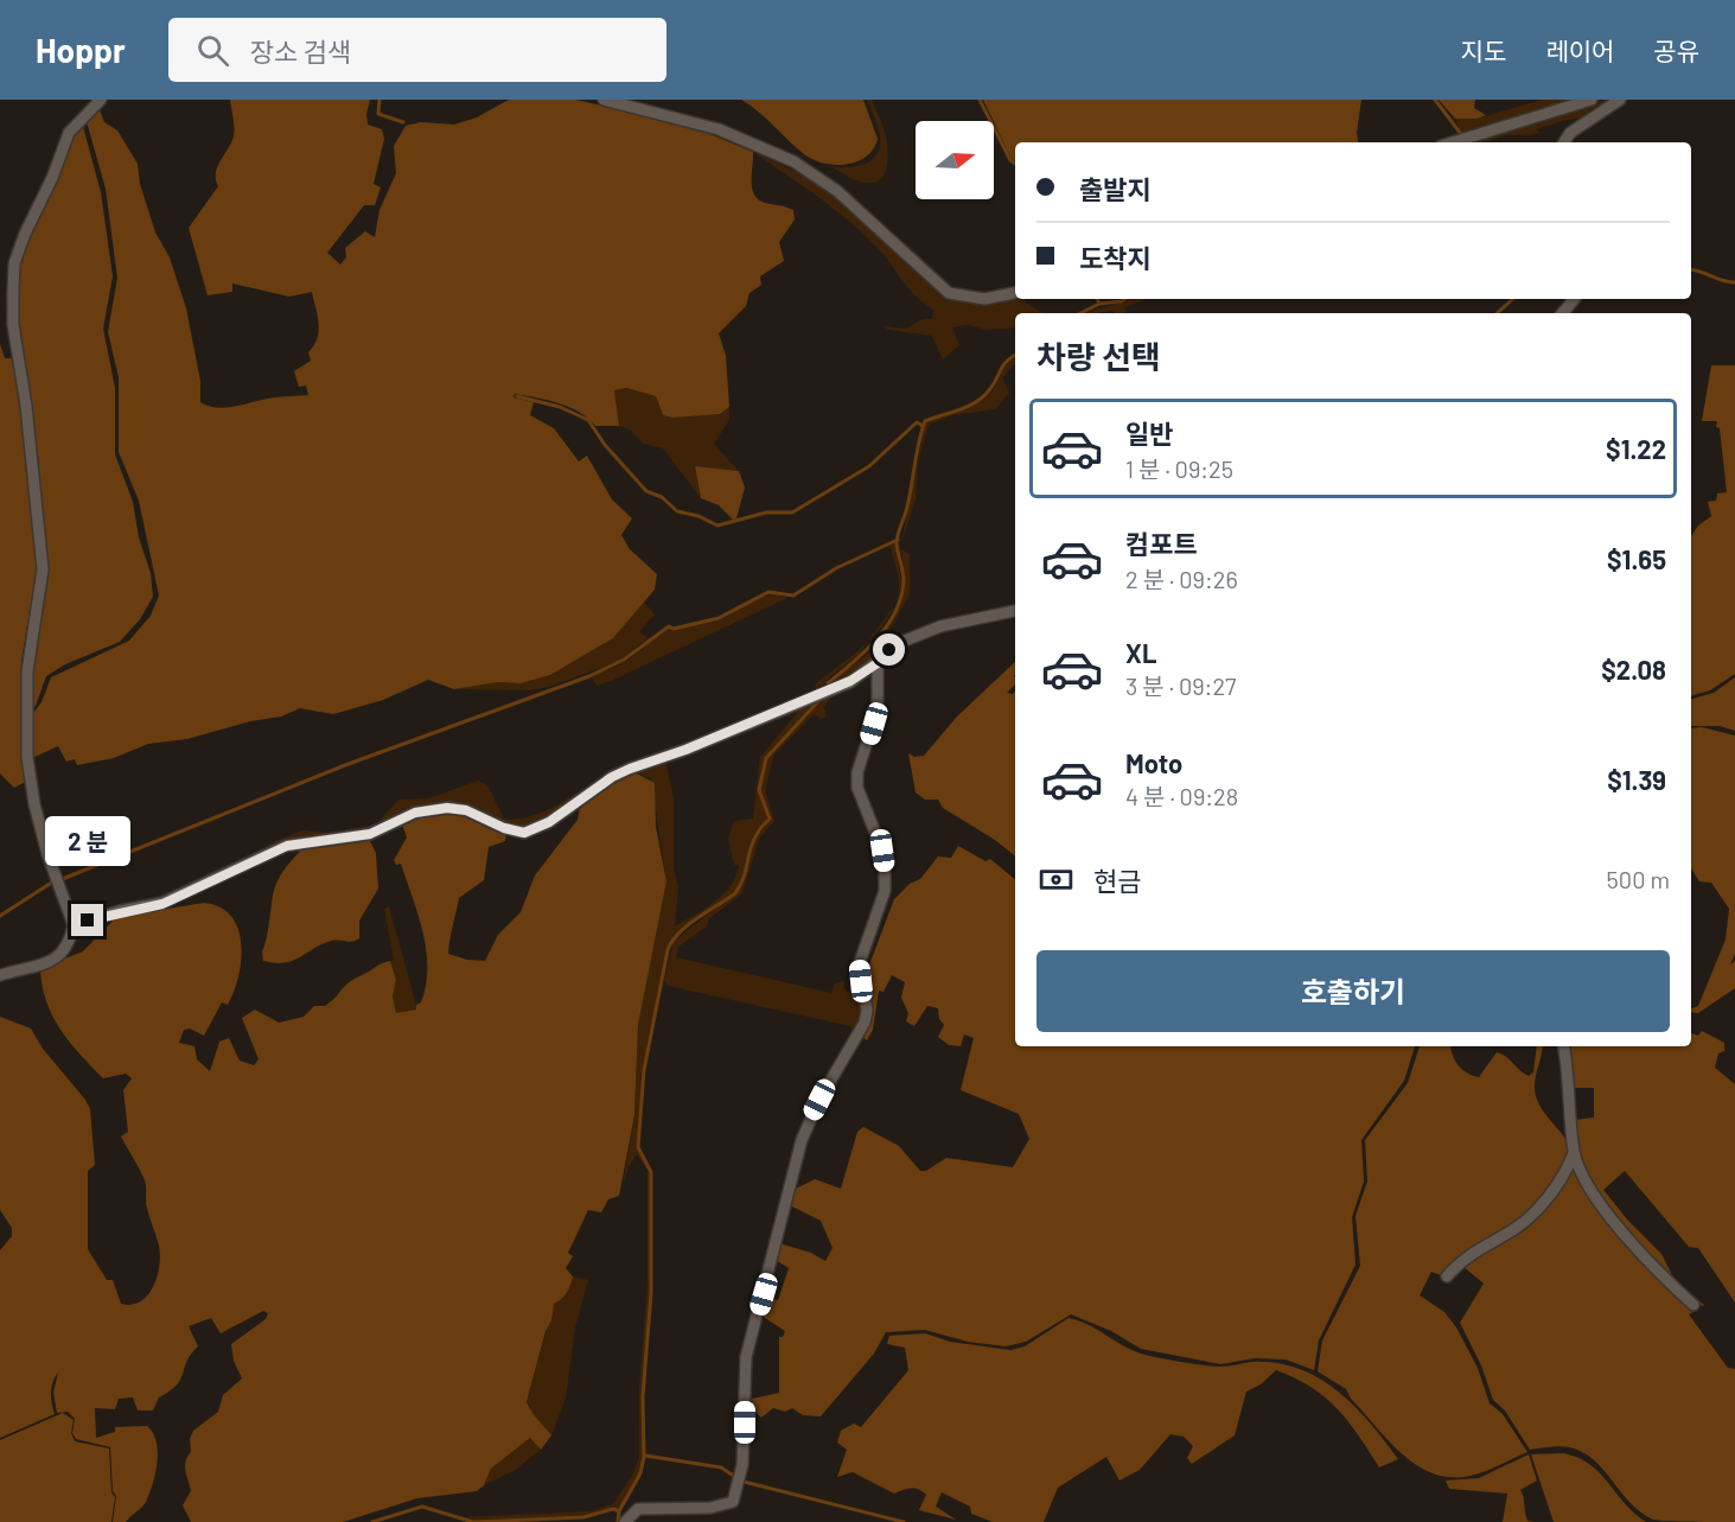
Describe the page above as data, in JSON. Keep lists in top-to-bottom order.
{
  "north": "right",
  "page": {
    "header": "Hoppr",
    "search": "장소 검색",
    "nav": ["지도", "레이어", "공유"],
    "banner": ["출발지", "도착지"],
    "heading": "차량 선택",
    "list": [
      {
        "name": "일반",
        "note": "1 분 · 09:25",
        "value": "$1.22"
      },
      {
        "name": "컴포트",
        "note": "2 분 · 09:26",
        "value": "$1.65"
      },
      {
        "name": "XL",
        "note": "3 분 · 09:27",
        "value": "$2.08"
      },
      {
        "name": "Moto",
        "note": "4 분 · 09:28",
        "value": "$1.39"
      }
    ],
    "bubble": "2 분",
    "pay": ["현금", "500 m"],
    "buttons": "호출하기"
  }
}
